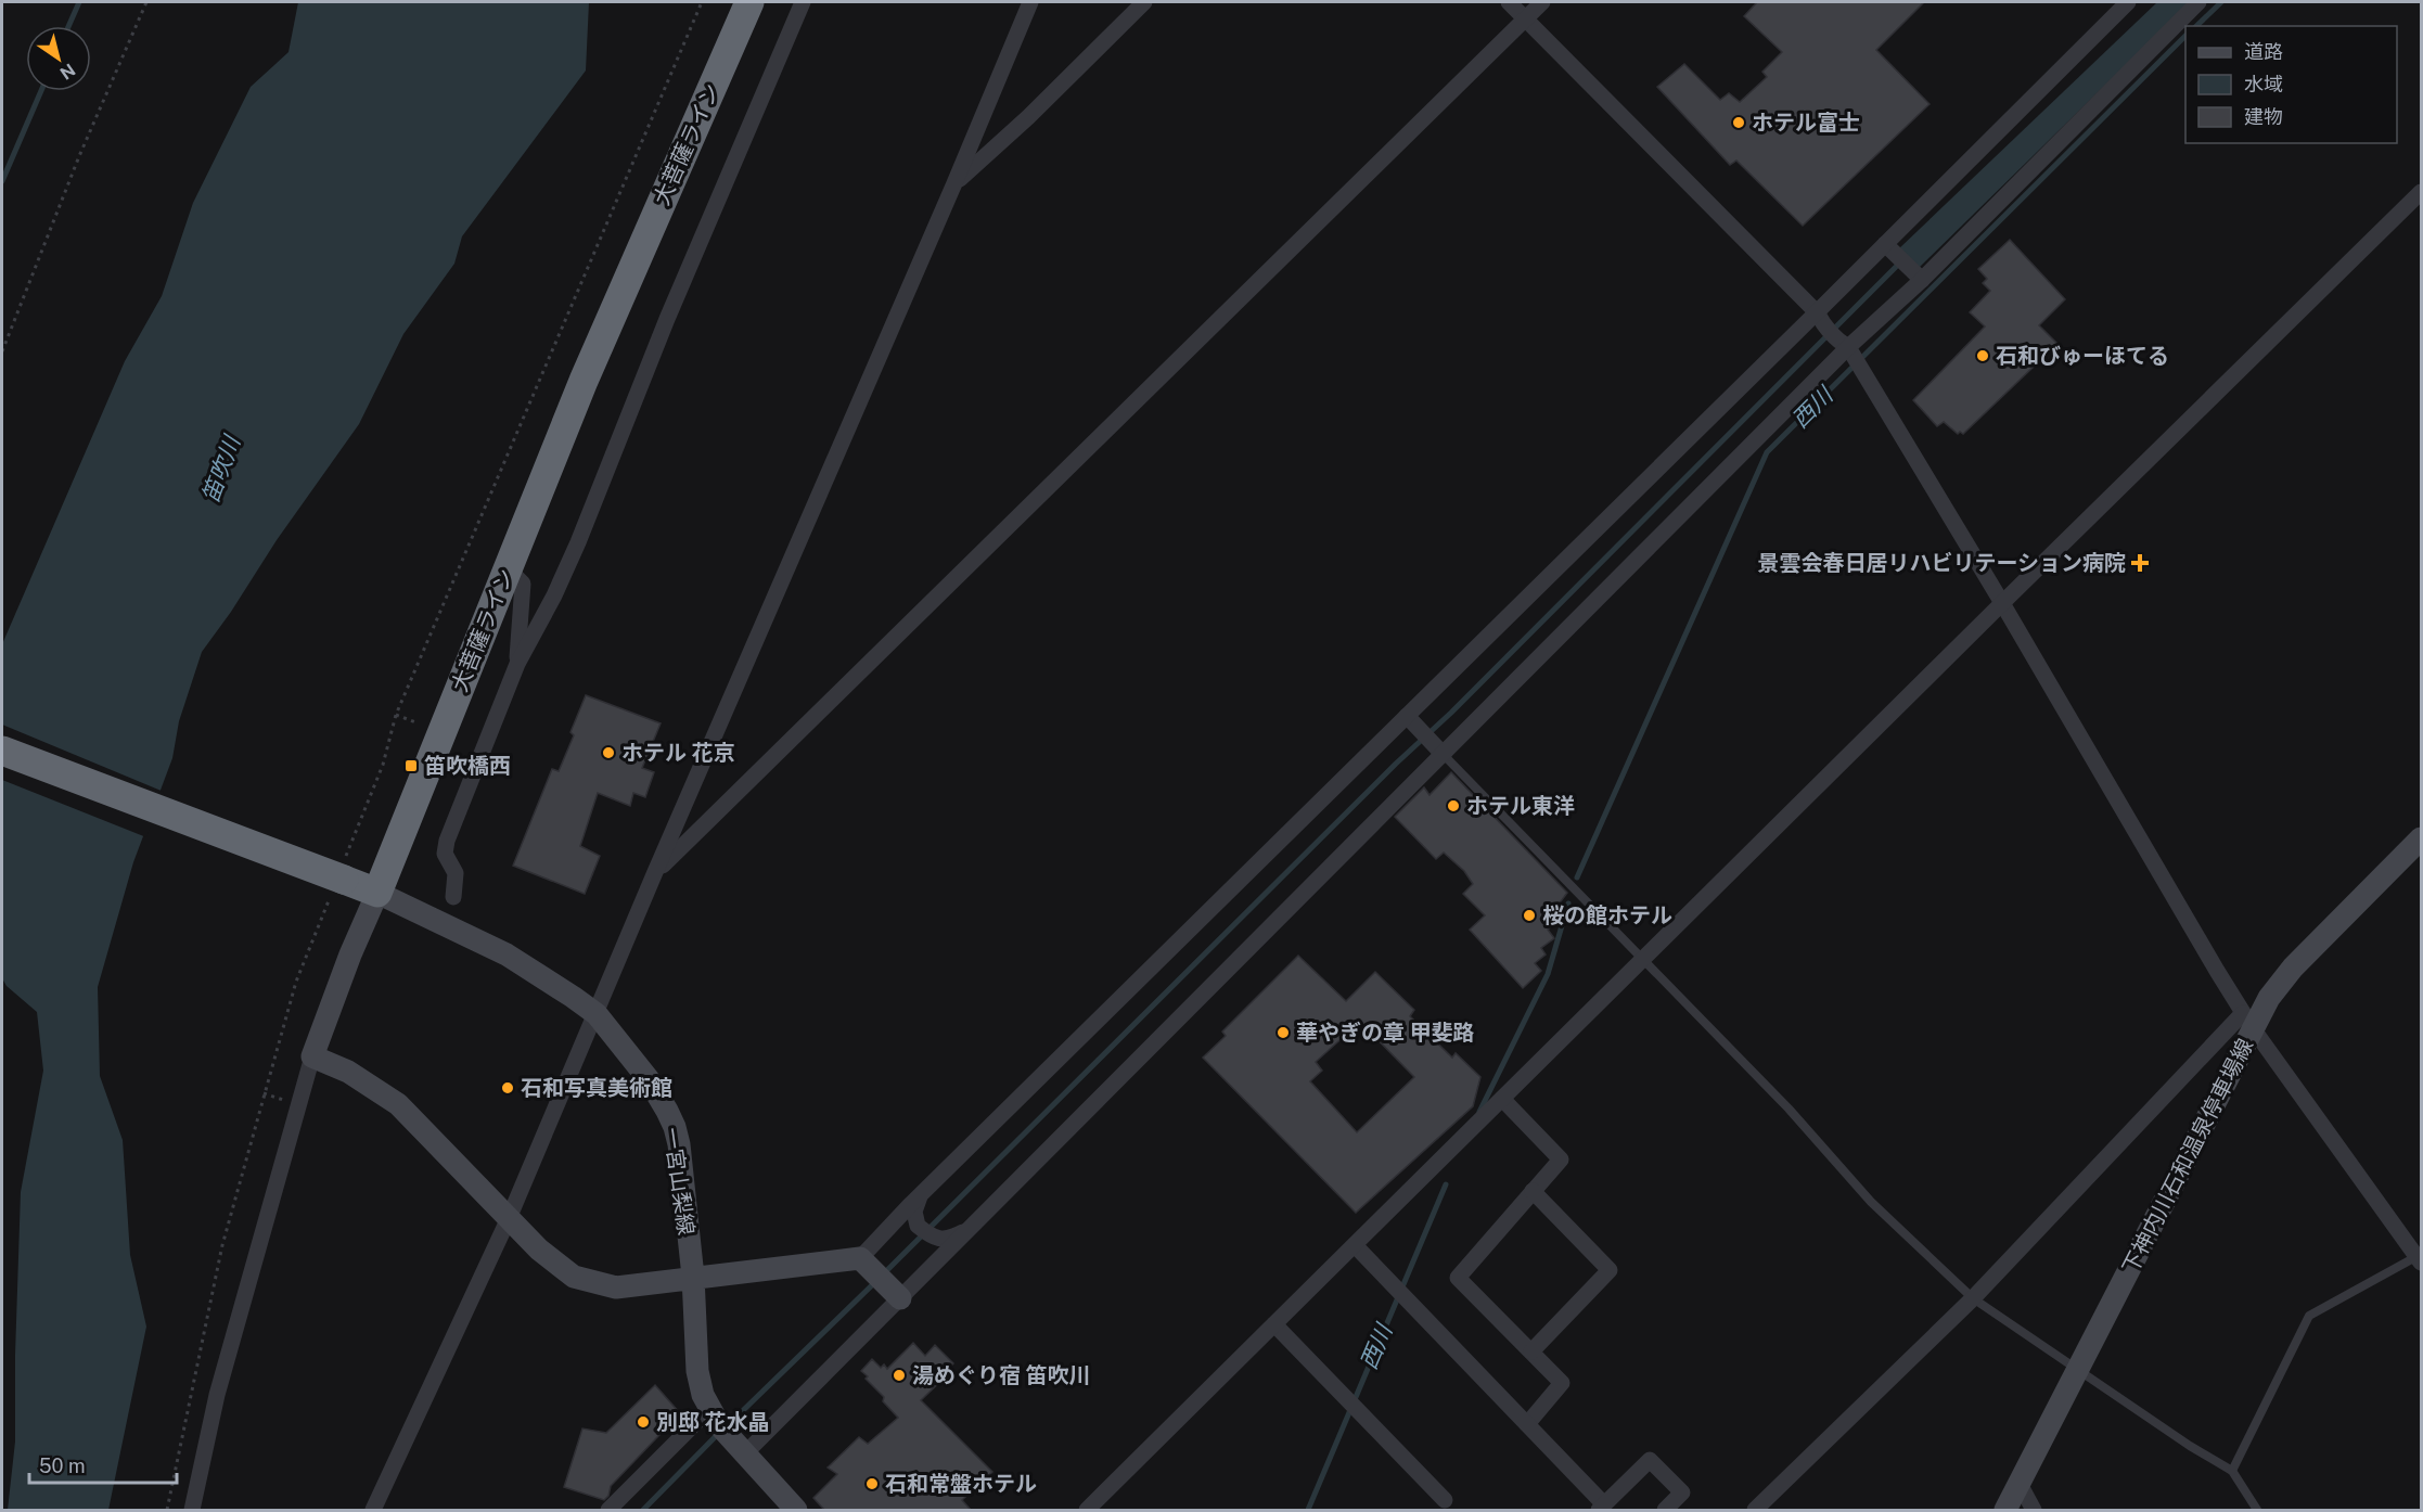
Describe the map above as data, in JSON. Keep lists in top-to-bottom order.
{
  "streets": {
    "highway": ["大菩薩ライン"],
    "main road": ["下神内川石和温泉停車場線", "一宮山梨線"]
  },
  "crossings": [
    ["大菩薩ライン", "一宮山梨線"]
  ],
  "water": ["西川", "笛吹川"],
  "places": {
    "other": [
      "ホテル富士",
      "石和びゅーほてる",
      "ホテル 花京",
      "ホテル東洋",
      "桜の館ホテル",
      "華やぎの章 甲斐路",
      "石和写真美術館",
      "湯めぐり宿 笛吹川",
      "別邸 花水晶",
      "石和常盤ホテル"
    ],
    "health": ["景雲会春日居リハビリテーション病院"],
    "transit": ["笛吹橋西"]
  },
  "legend": ["道路", "水域", "建物"],
  "scale_bar": "50 m",
  "north": "bottom right"
}
